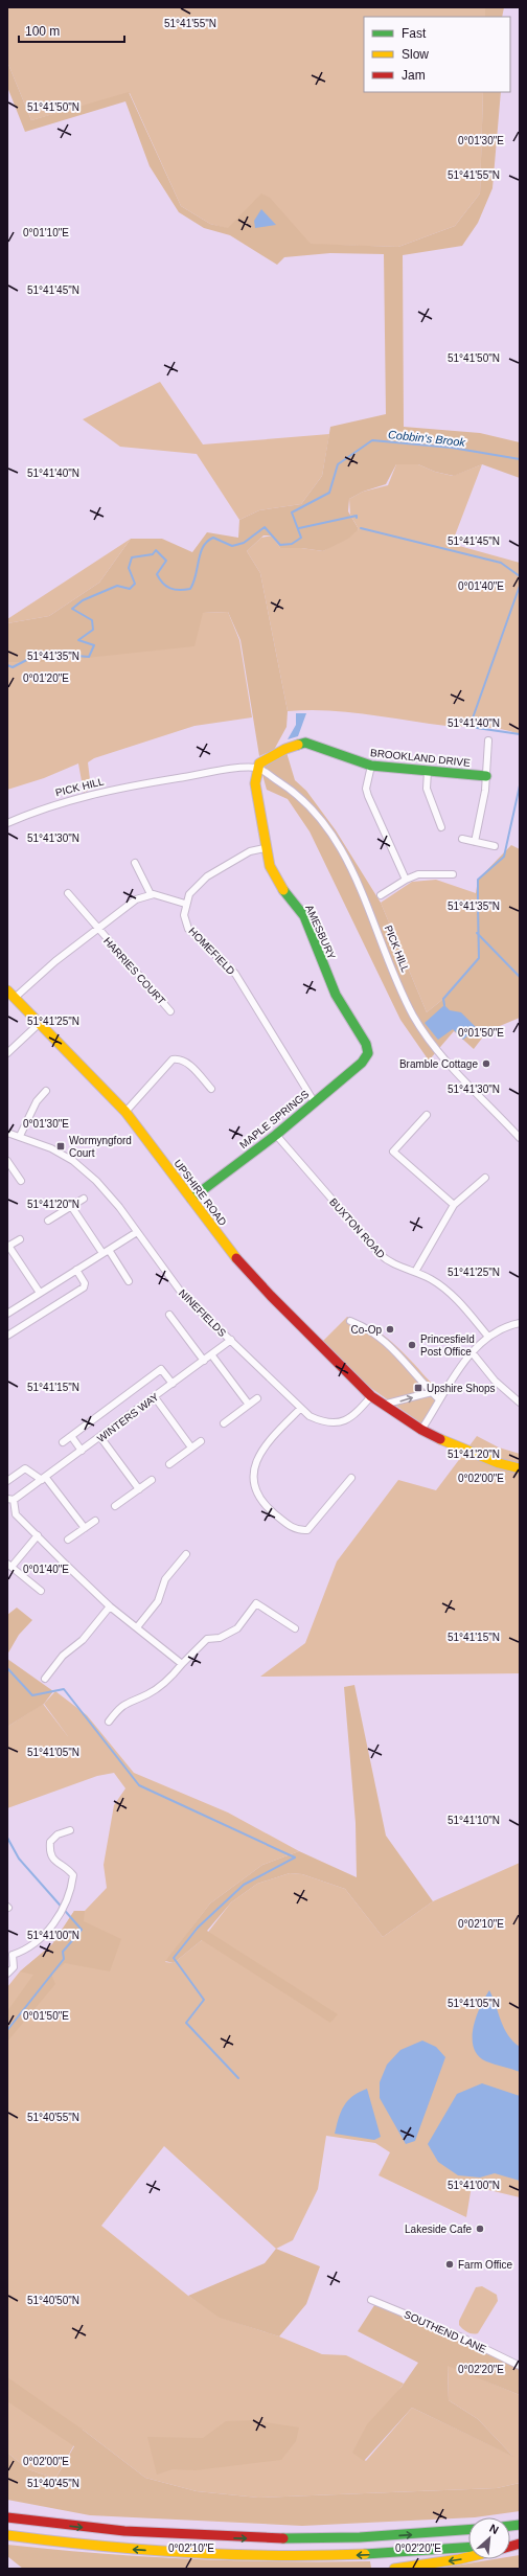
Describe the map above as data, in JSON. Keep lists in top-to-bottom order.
{
  "streets": {
    "main road": [
      "BROOKLAND DRIVE",
      "AMESBURY",
      "MAPLE SPRINGS",
      "UPSHIRE ROAD"
    ],
    "street": [
      "PICK HILL",
      "HOMEFIELD",
      "HARRIES COURT",
      "BUXTON ROAD",
      "NINEFIELDS",
      "WINTERS WAY",
      "SOUTHEND LANE"
    ]
  },
  "crossings": [
    ["BROOKLAND DRIVE", "PICK HILL"],
    ["BROOKLAND DRIVE", "AMESBURY"],
    ["PICK HILL", "AMESBURY"],
    ["AMESBURY", "MAPLE SPRINGS"],
    ["HOMEFIELD", "MAPLE SPRINGS"],
    ["HARRIES COURT", "UPSHIRE ROAD"],
    ["MAPLE SPRINGS", "UPSHIRE ROAD"],
    ["MAPLE SPRINGS", "BUXTON ROAD"],
    ["UPSHIRE ROAD", "NINEFIELDS"],
    ["NINEFIELDS", "WINTERS WAY"]
  ],
  "water": ["Cobbin's Brook"],
  "places": {
    "other": [
      "Bramble Cottage",
      "Co-Op",
      "Princesfield Post Office",
      "Lakeside Cafe",
      "Farm Office"
    ],
    "transit": ["Wormyngford Court", "Upshire Shops"]
  },
  "legend": ["Fast", "Slow", "Jam"],
  "scale_bar": "100 m",
  "north": "top right",
  "coordinates": [
    "51°41'55\"N",
    "51°41'50\"N",
    "0°01'30\"E",
    "0°01'10\"E",
    "51°41'45\"N",
    "51°41'40\"N",
    "0°01'40\"E",
    "51°41'35\"N",
    "0°01'20\"E",
    "51°41'30\"N",
    "51°41'25\"N",
    "0°01'50\"E",
    "51°41'20\"N",
    "51°41'15\"N",
    "0°02'00\"E",
    "51°41'05\"N",
    "51°41'10\"N",
    "0°02'10\"E",
    "51°41'00\"N",
    "51°40'55\"N",
    "51°40'50\"N",
    "0°02'20\"E",
    "51°40'45\"N"
  ]
}
